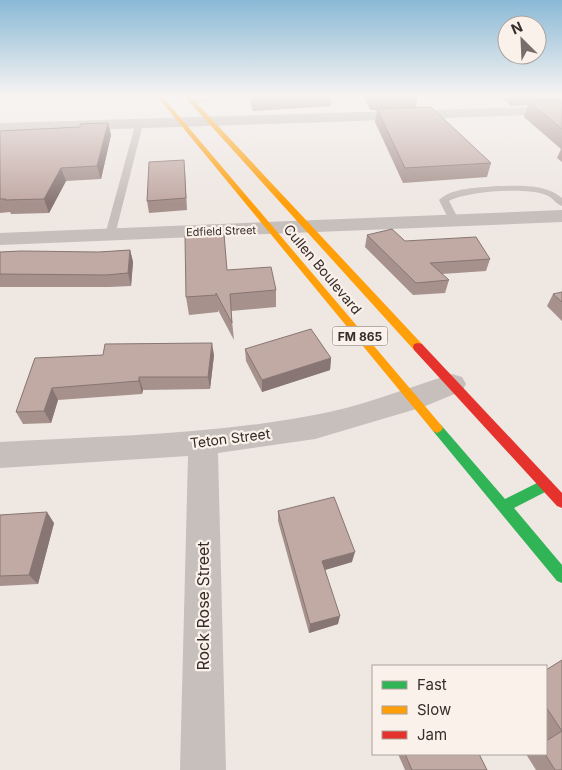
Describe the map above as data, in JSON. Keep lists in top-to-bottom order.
{
  "streets": {
    "main road": ["Cullen Boulevard", "FM 865"],
    "street": ["Edfield Street", "Teton Street", "Rock Rose Street"]
  },
  "crossings": [
    ["Edfield Street", "Cullen Boulevard"],
    ["Cullen Boulevard", "Teton Street"],
    ["Teton Street", "Rock Rose Street"]
  ],
  "legend": ["Fast", "Slow", "Jam"],
  "north": "top left"
}
